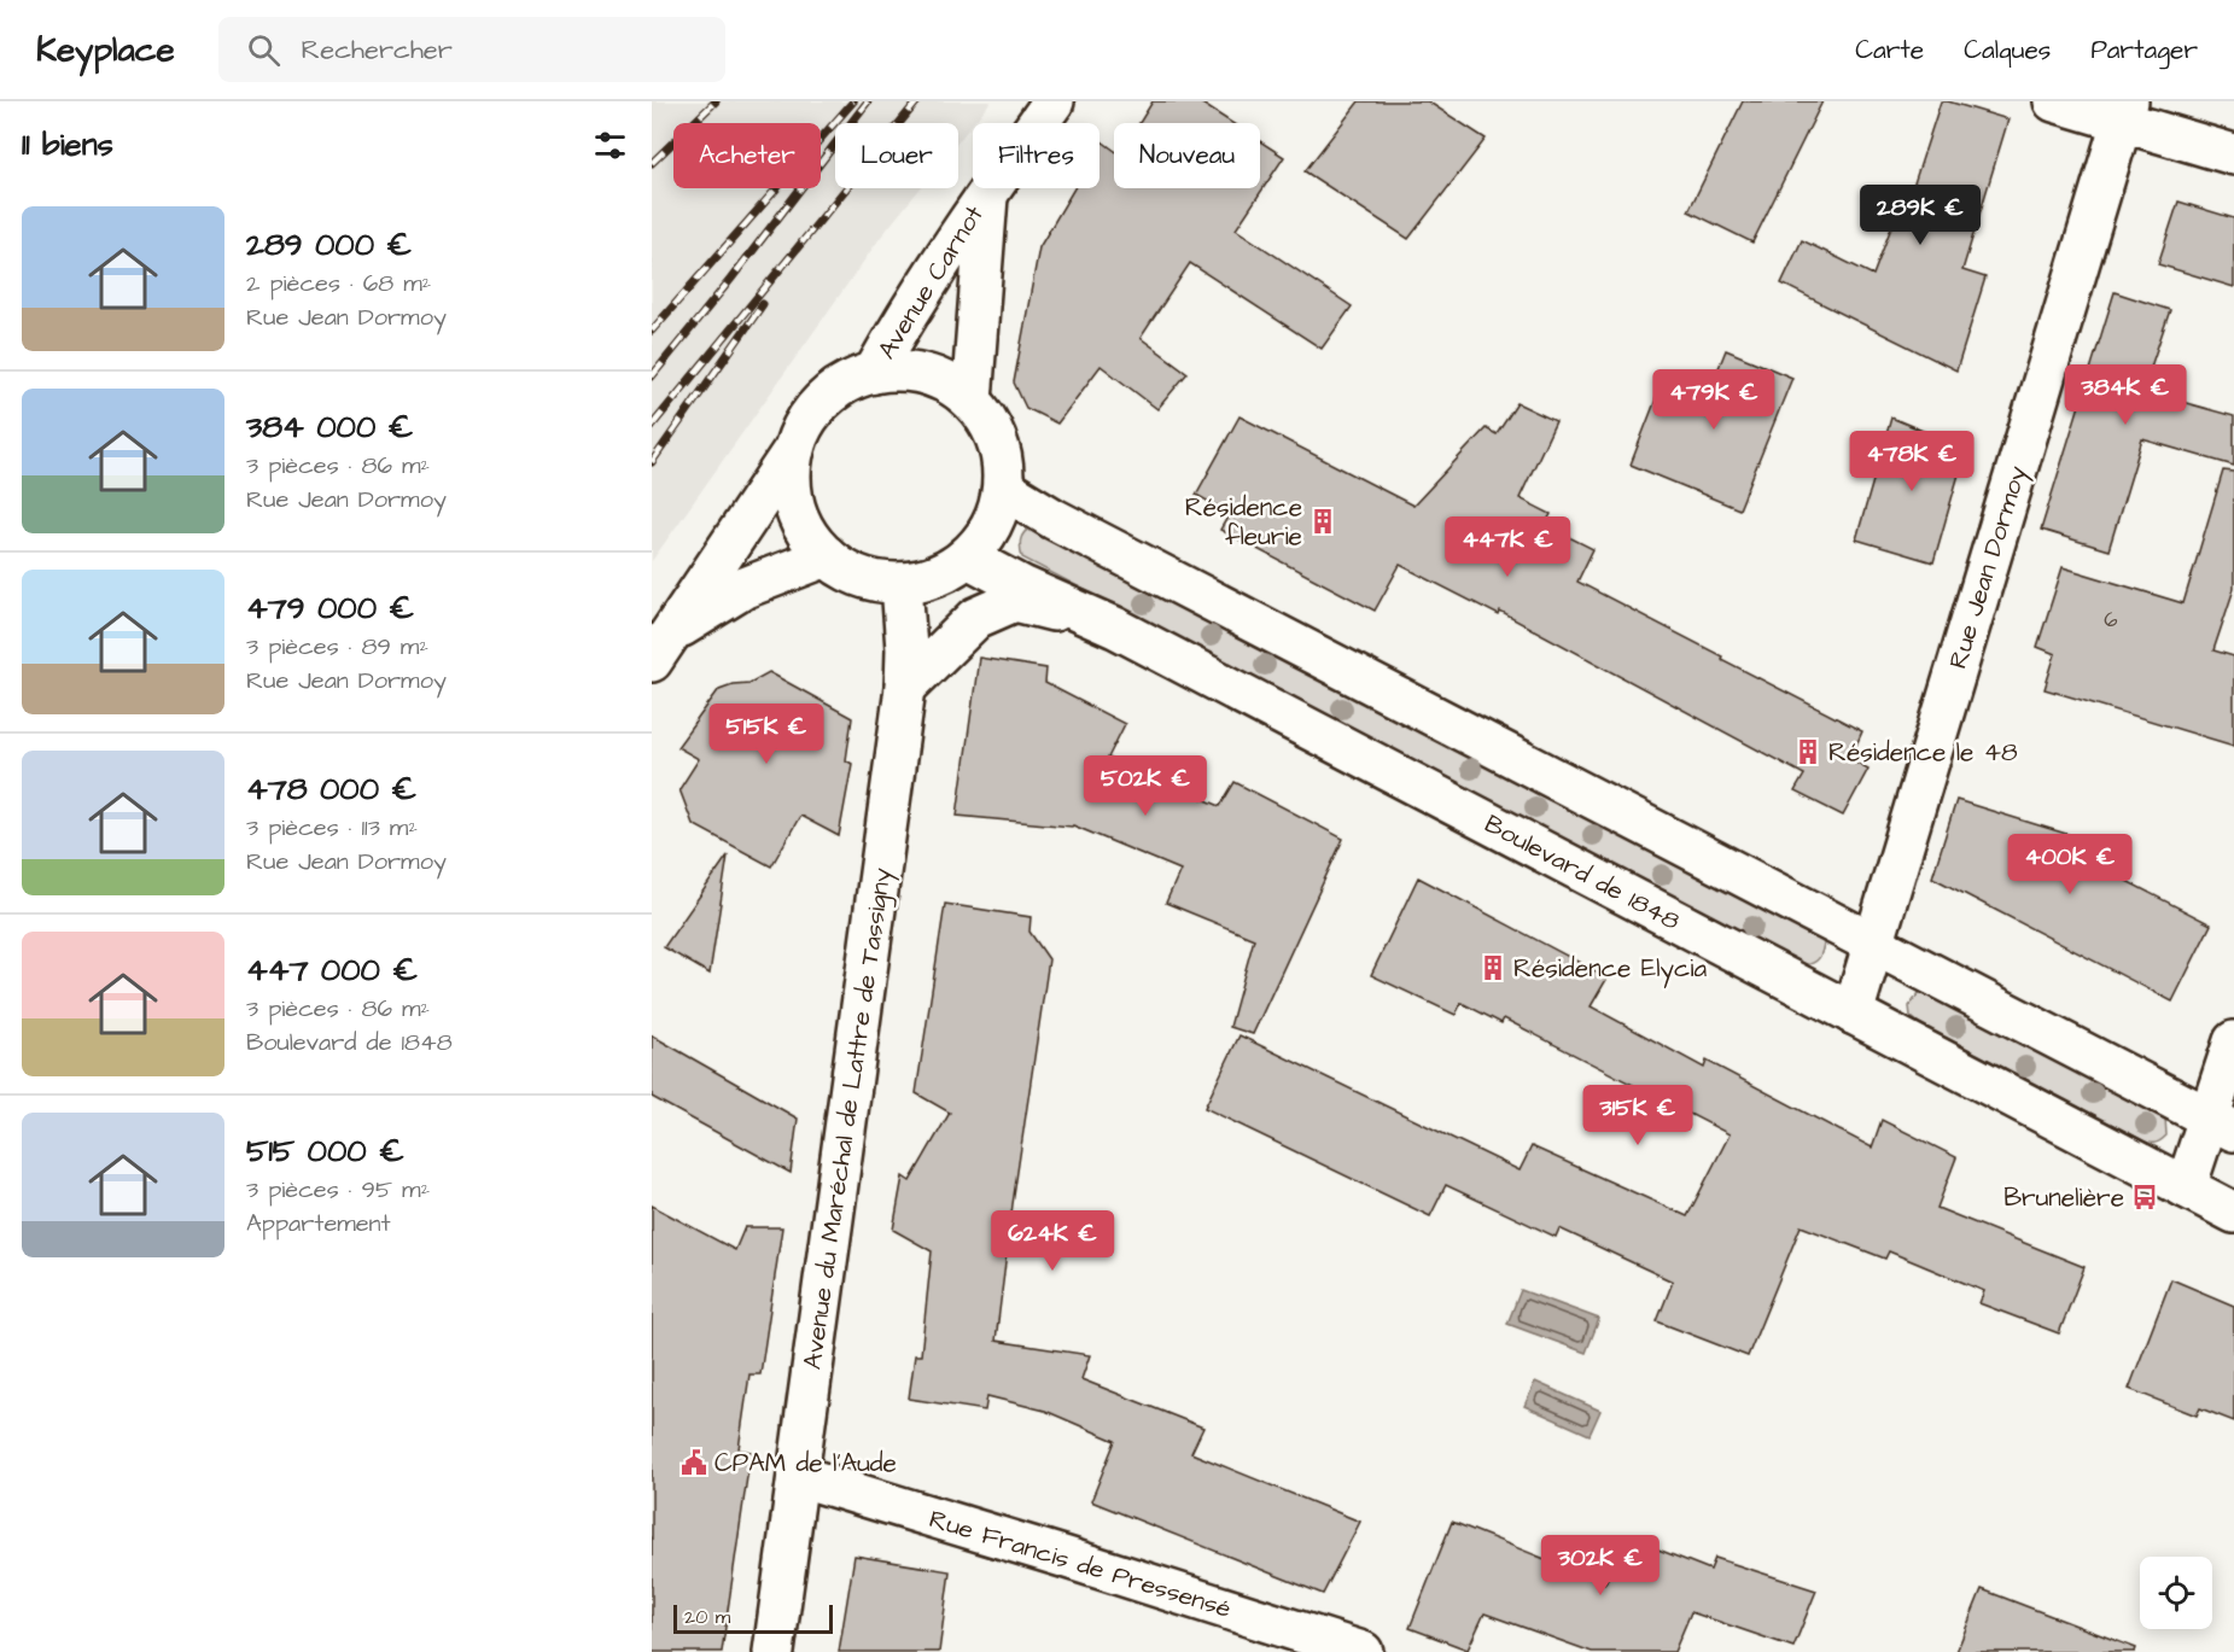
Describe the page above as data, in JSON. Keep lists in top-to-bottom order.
{
  "streets": {
    "street": [
      "Avenue Carnot",
      "Rue Jean Dormoy",
      "Boulevard de 1848",
      "Avenue du Maréchal de Lattre de Tassigny",
      "Rue Francis de Pressensé"
    ]
  },
  "crossings": [
    ["Avenue Carnot", "Boulevard de 1848"],
    ["Avenue Carnot", "Avenue du Maréchal de Lattre de Tassigny"],
    ["Rue Jean Dormoy", "Boulevard de 1848"],
    ["Boulevard de 1848", "Avenue du Maréchal de Lattre de Tassigny"],
    ["Avenue du Maréchal de Lattre de Tassigny", "Rue Francis de Pressensé"]
  ],
  "places": {
    "building": ["Résidence fleurie", "Résidence le 48", "Résidence Elycia"],
    "bus stop": ["Brunelière"],
    "public building": ["CPAM de l'Aude"]
  },
  "house_numbers": ["6"],
  "scale_bar": "20 m",
  "page": {
    "header": "Keyplace",
    "search": "Rechercher",
    "nav": ["Carte", "Calques", "Partager"],
    "heading": "11 biens",
    "chip": [
      "Acheter",
      "Louer",
      "Filtres",
      "Nouveau"
    ],
    "price": [
      "289K €",
      "384K €",
      "479K €",
      "478K €",
      "447K €",
      "515K €",
      "502K €",
      "400K €",
      "315K €",
      "624K €",
      "302K €"
    ],
    "list": [
      {
        "name": "289 000 €",
        "note": "2 pièces · 68 m² · Rue Jean Dormoy"
      },
      {
        "name": "384 000 €",
        "note": "3 pièces · 86 m² · Rue Jean Dormoy"
      },
      {
        "name": "479 000 €",
        "note": "3 pièces · 89 m² · Rue Jean Dormoy"
      },
      {
        "name": "478 000 €",
        "note": "3 pièces · 113 m² · Rue Jean Dormoy"
      },
      {
        "name": "447 000 €",
        "note": "3 pièces · 86 m² · Boulevard de 1848"
      },
      {
        "name": "515 000 €",
        "note": "3 pièces · 95 m² · Appartement"
      }
    ],
    "scale": "20 m"
  }
}
